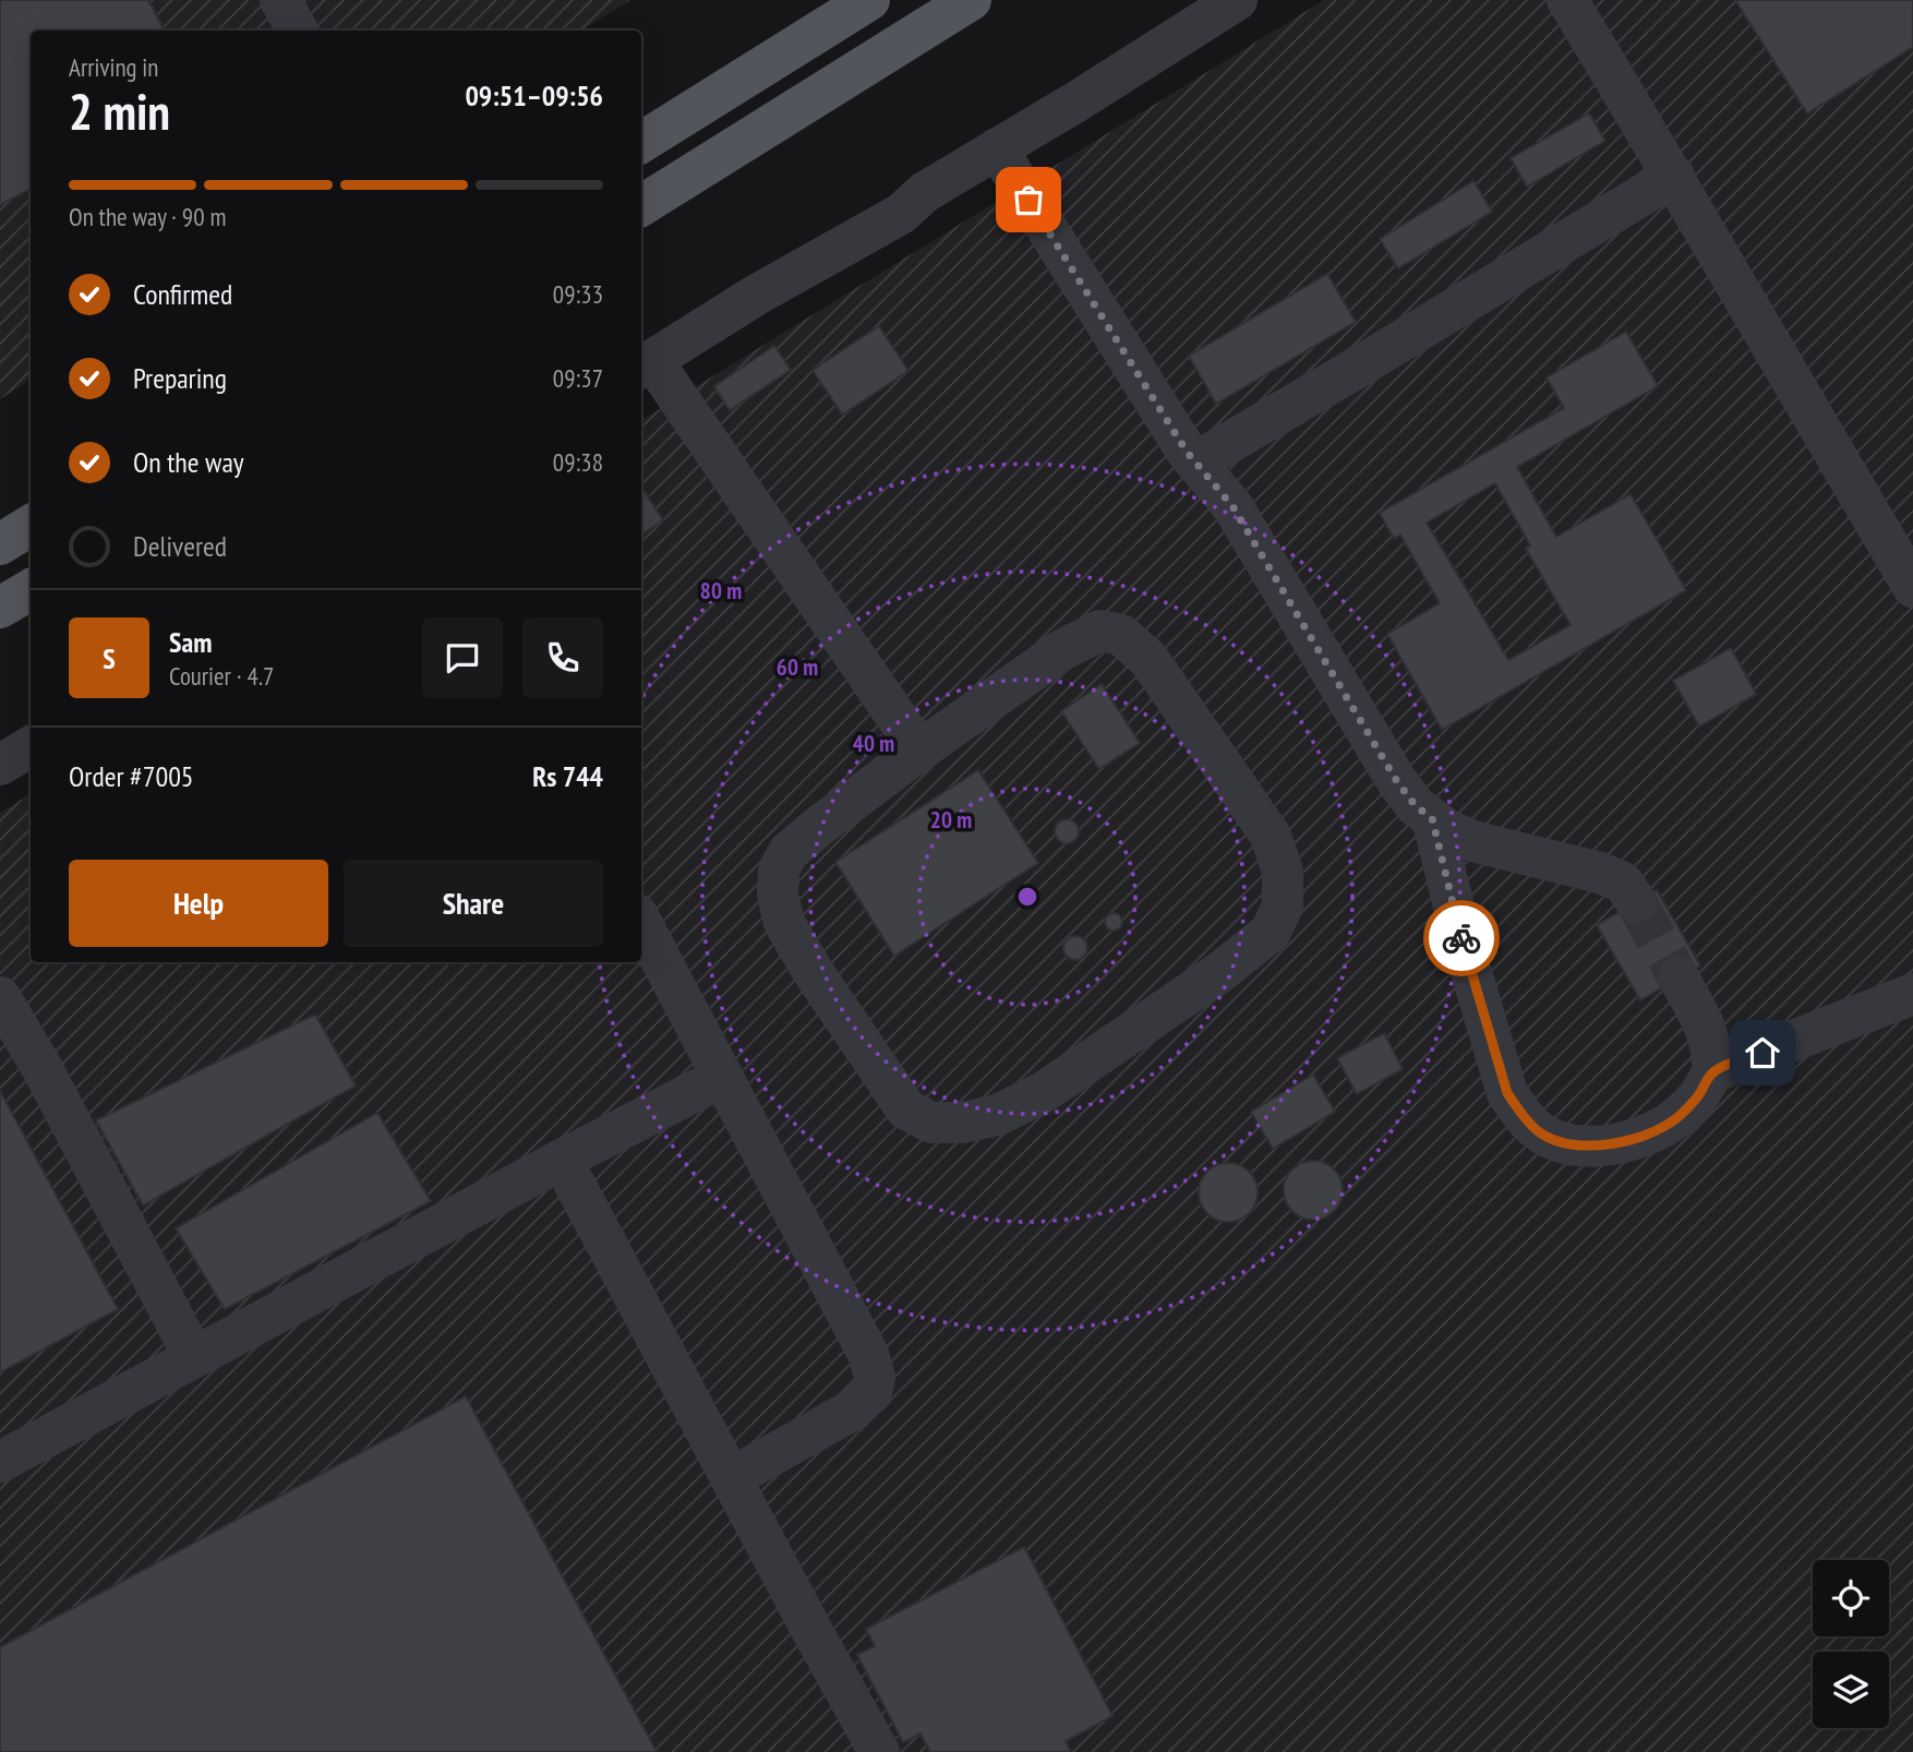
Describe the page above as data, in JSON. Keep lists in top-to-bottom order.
{
  "page": {
    "heading": ["2 min", "Arriving in", "09:51–09:56"],
    "panel": [
      "Sam",
      "Courier · 4.7",
      "Order #7005",
      "Rs 744"
    ],
    "bar": "On the way · 90 m",
    "list": [
      ["Confirmed", "09:33"],
      ["Preparing", "09:37"],
      ["On the way", "09:38"],
      "Delivered"
    ],
    "round": "S",
    "buttons": ["Help", "Share"]
  },
  "rings": [
    "80 m",
    "60 m",
    "40 m",
    "20 m"
  ]
}
